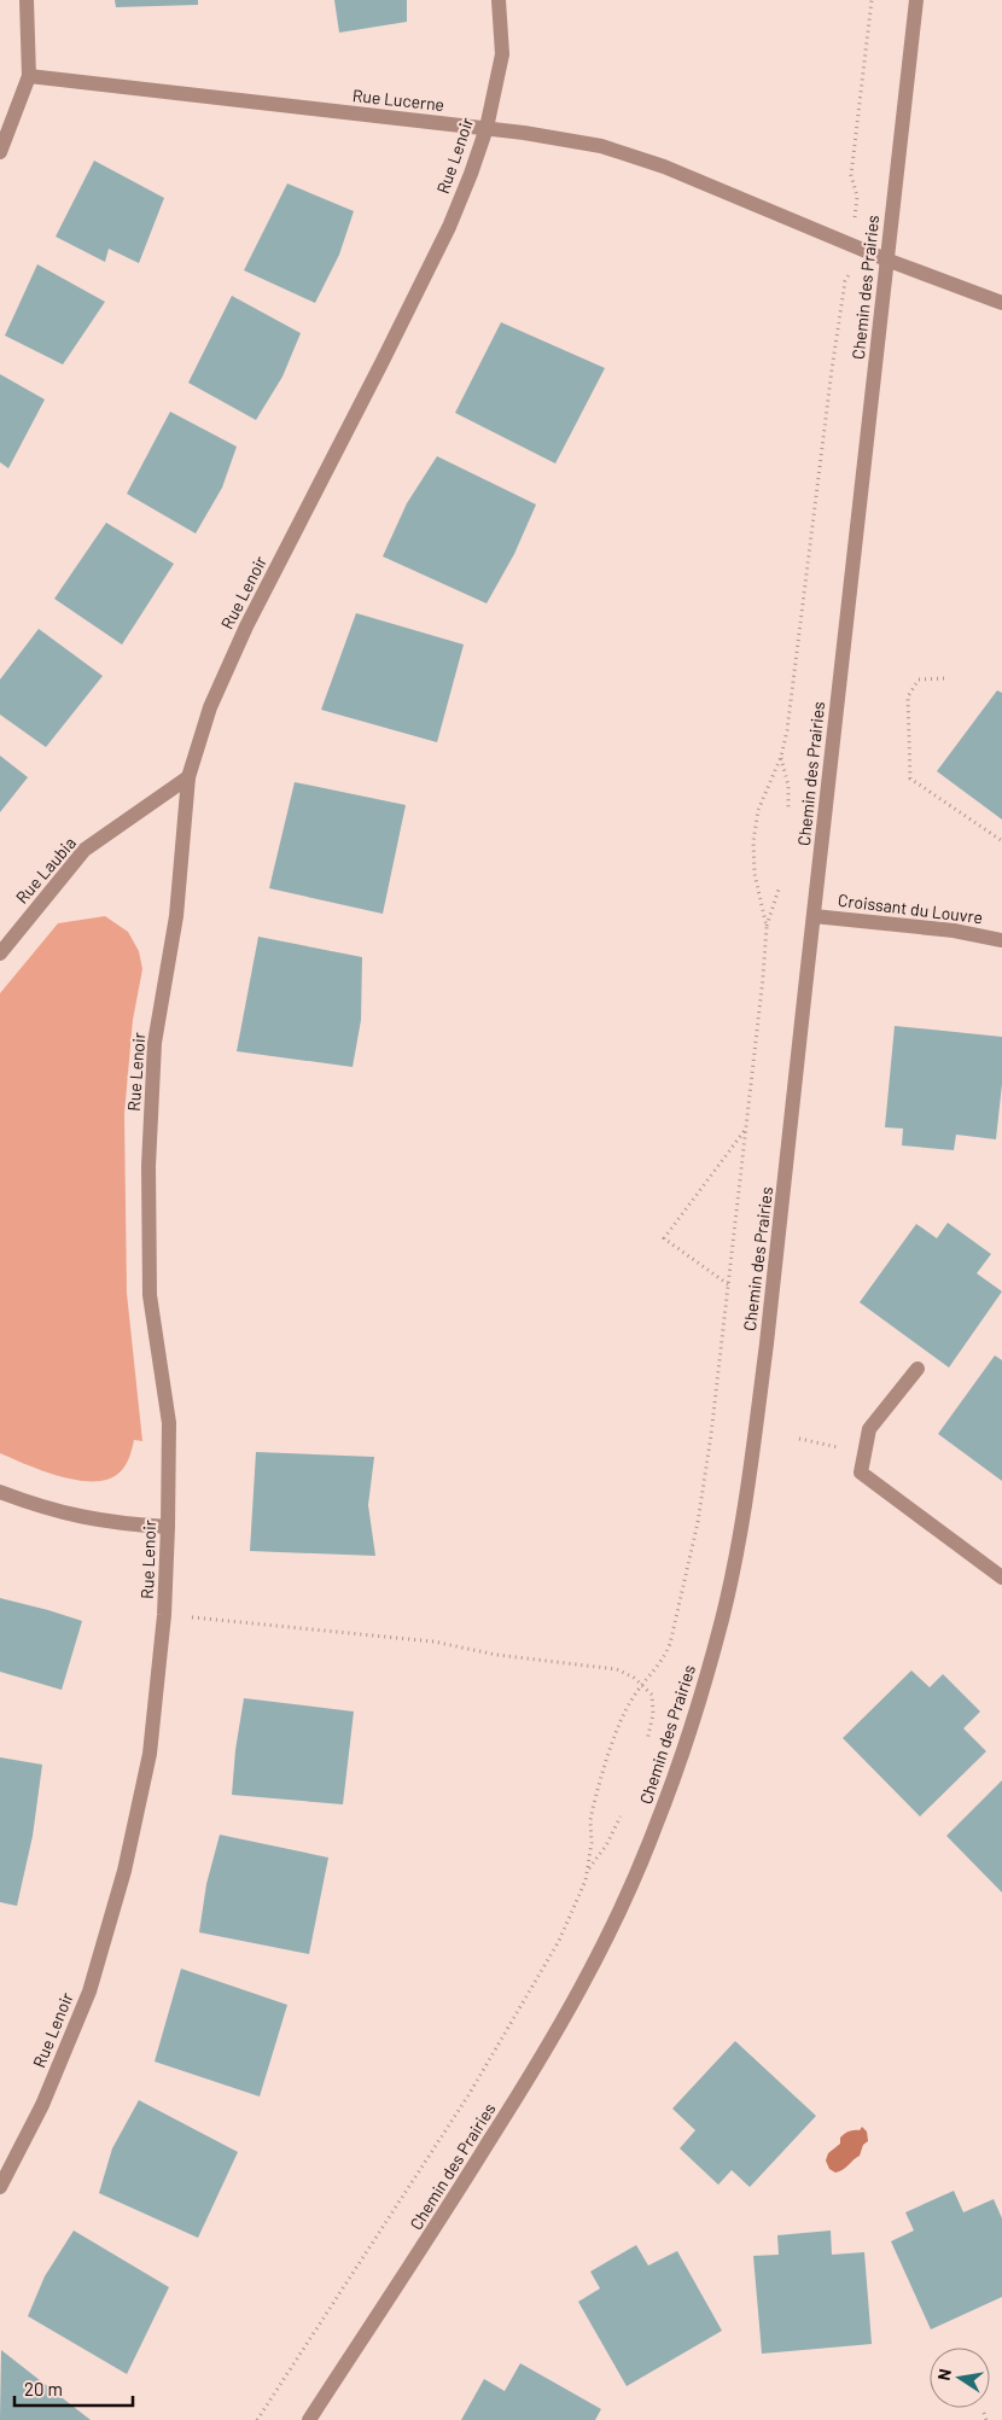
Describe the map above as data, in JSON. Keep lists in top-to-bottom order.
{
  "streets": {
    "street": [
      "Rue Lucerne",
      "Rue Lenoir",
      "Chemin des Prairies",
      "Rue Laubia",
      "Croissant du Louvre"
    ]
  },
  "crossings": [
    ["Rue Lucerne", "Rue Lenoir"],
    ["Rue Lucerne", "Chemin des Prairies"],
    ["Rue Lenoir", "Rue Laubia"],
    ["Chemin des Prairies", "Croissant du Louvre"]
  ],
  "scale_bar": "20 m",
  "north": "left"
}
